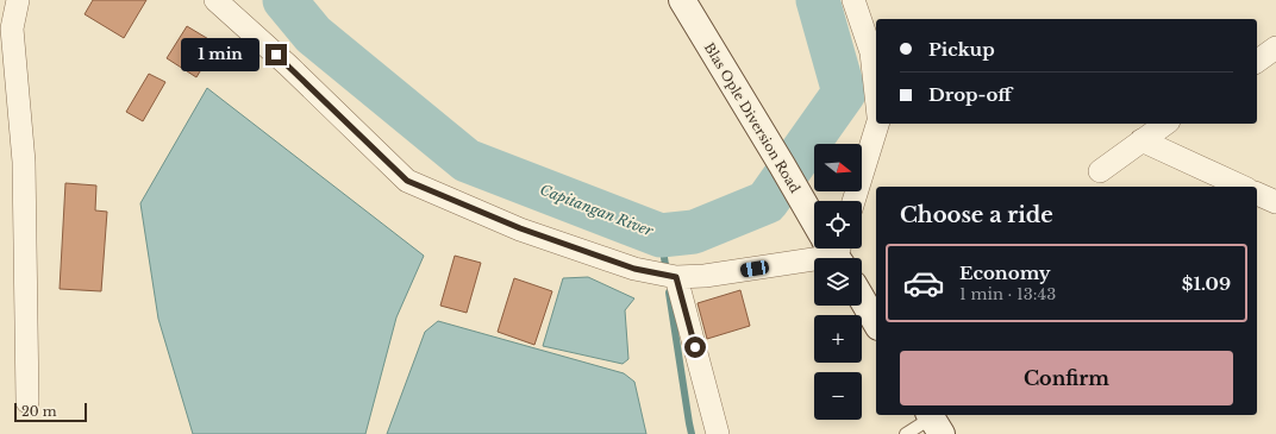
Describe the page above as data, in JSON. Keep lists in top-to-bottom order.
{
  "streets": {
    "main road": ["Blas Ople Diversion Road"]
  },
  "water": ["Capitangan River"],
  "scale_bar": "20 m",
  "north": "right",
  "page": {
    "banner": ["Pickup", "Drop-off"],
    "bubble": "1 min",
    "map_buttons": ["+", "−"],
    "heading": "Choose a ride",
    "list": [
      {
        "name": "Economy",
        "note": "1 min · 13:43",
        "value": "$1.09"
      }
    ],
    "buttons": "Confirm",
    "scale": "20 m"
  }
}
